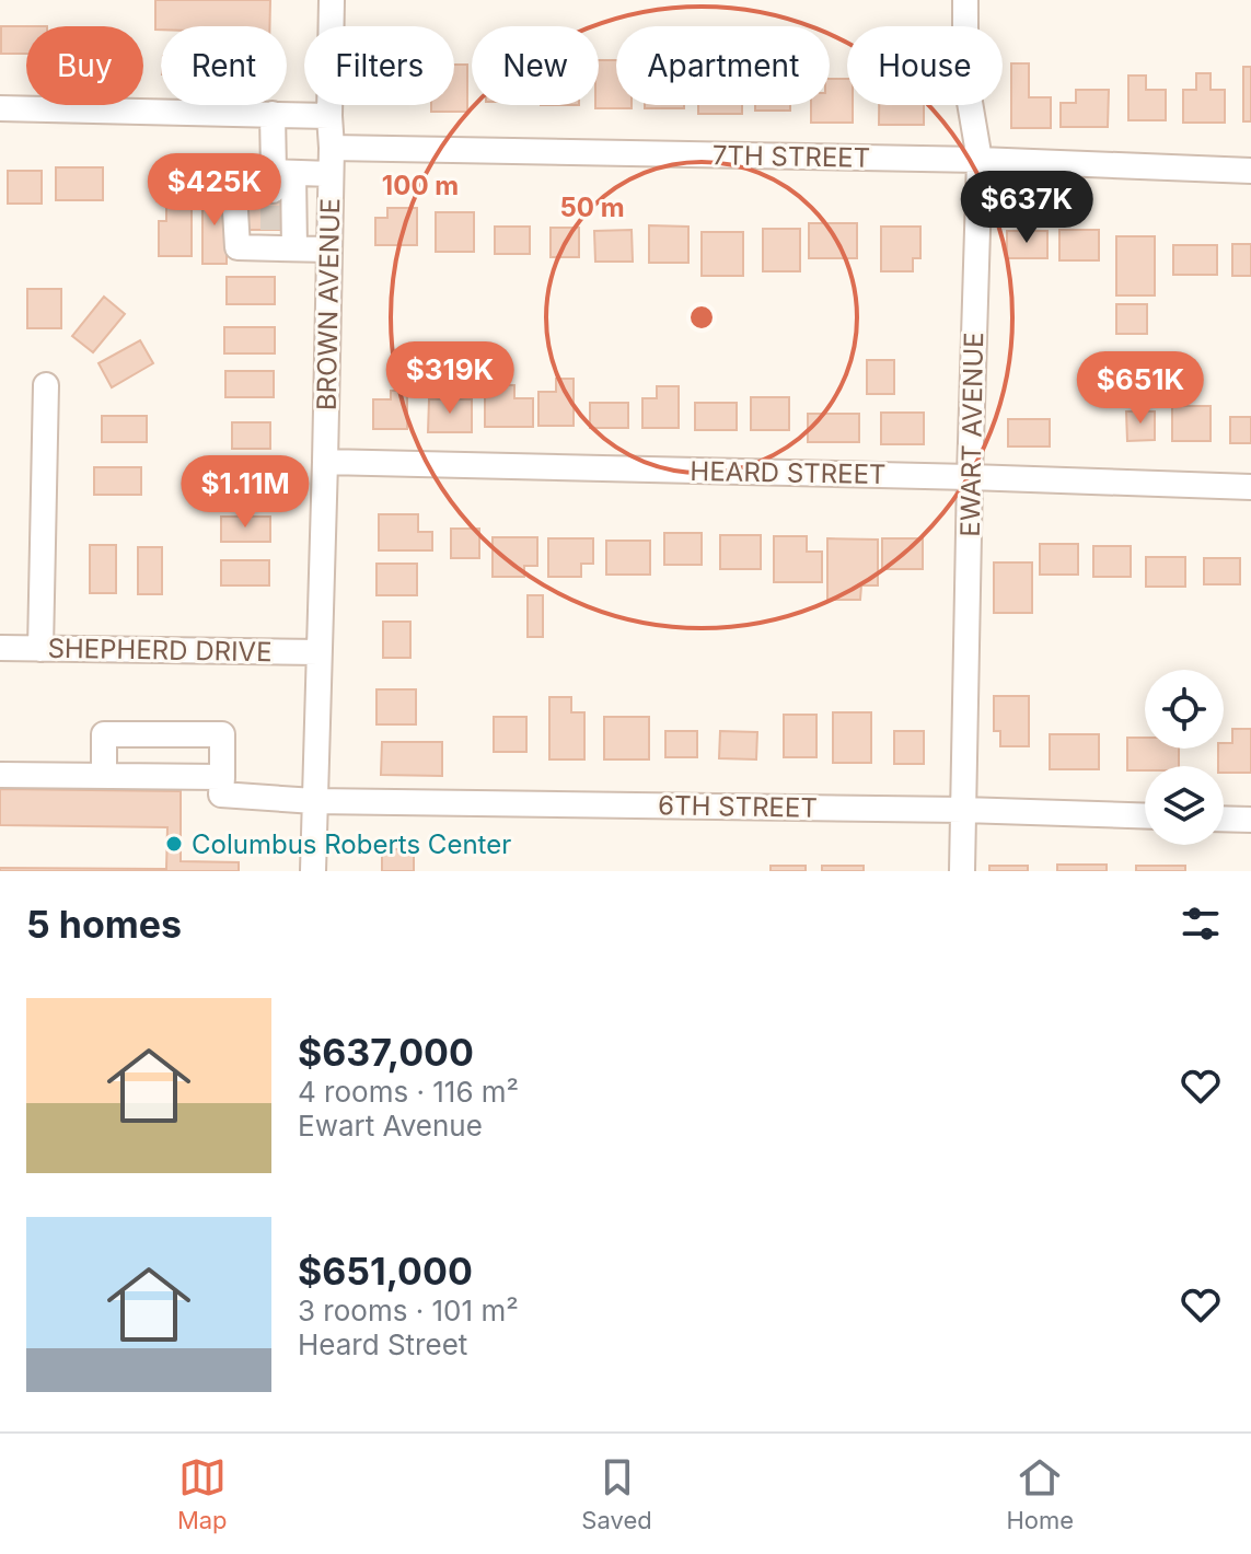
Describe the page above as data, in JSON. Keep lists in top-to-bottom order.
{
  "streets": {
    "street": [
      "7TH STREET",
      "BROWN AVENUE",
      "EWART AVENUE",
      "HEARD STREET",
      "SHEPHERD DRIVE",
      "6TH STREET"
    ]
  },
  "crossings": [
    ["7TH STREET", "BROWN AVENUE"],
    ["7TH STREET", "EWART AVENUE"],
    ["BROWN AVENUE", "HEARD STREET"],
    ["BROWN AVENUE", "SHEPHERD DRIVE"],
    ["BROWN AVENUE", "6TH STREET"],
    ["EWART AVENUE", "HEARD STREET"],
    ["EWART AVENUE", "6TH STREET"]
  ],
  "places": ["Columbus Roberts Center"],
  "page": {
    "chip": [
      "Buy",
      "Rent",
      "Filters",
      "New",
      "Apartment",
      "House"
    ],
    "price": [
      "$425K",
      "$637K",
      "$319K",
      "$651K",
      "$1.11M"
    ],
    "heading": "5 homes",
    "list": [
      {
        "name": "$637,000",
        "note": "4 rooms · 116 m² · Ewart Avenue"
      },
      {
        "name": "$651,000",
        "note": "3 rooms · 101 m² · Heard Street"
      }
    ],
    "tabs": ["Map", "Saved", "Home"]
  },
  "rings": ["100 m", "50 m"]
}
